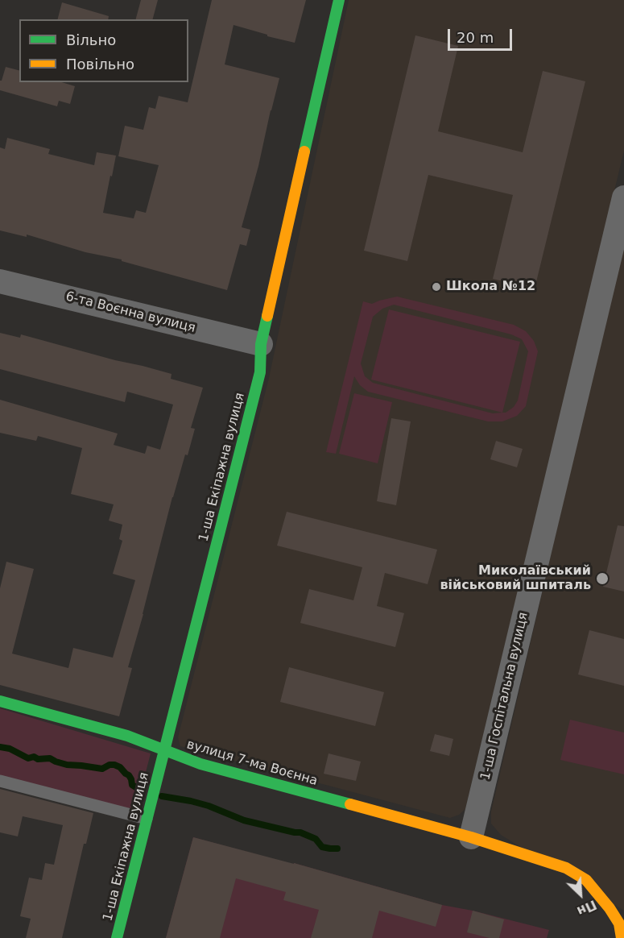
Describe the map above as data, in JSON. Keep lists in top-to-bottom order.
{
  "streets": {
    "street": [
      "6-та Воєнна вулиця",
      "1-ша Екіпажна вулиця",
      "1-ша Госпітальна вулиця",
      "вулиця 7-ма Воєнна"
    ]
  },
  "crossings": [
    ["6-та Воєнна вулиця", "1-ша Екіпажна вулиця"],
    ["1-ша Екіпажна вулиця", "вулиця 7-ма Воєнна"],
    ["1-ша Госпітальна вулиця", "вулиця 7-ма Воєнна"]
  ],
  "places": ["Школа №12", "Миколаївський військовий шпиталь"],
  "legend": ["Вільно", "Повільно"],
  "scale_bar": "20 m",
  "north": "bottom right"
}
